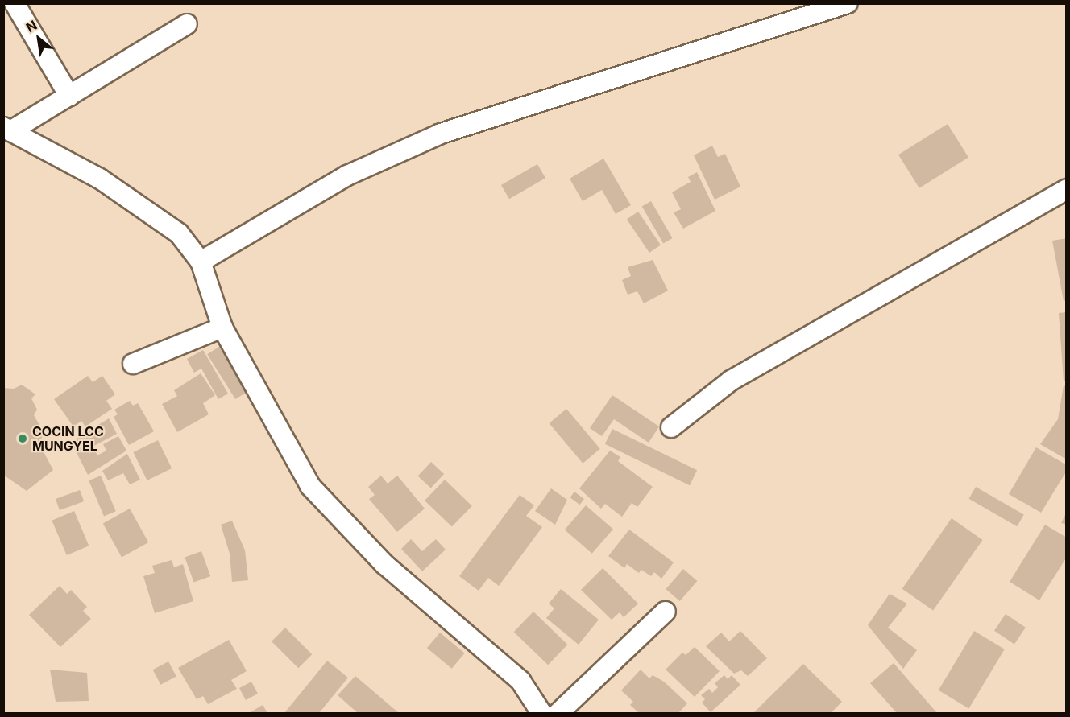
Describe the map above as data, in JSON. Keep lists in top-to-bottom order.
{
  "places": ["COCIN LCC MUNGYEL"],
  "north": "top left"
}
